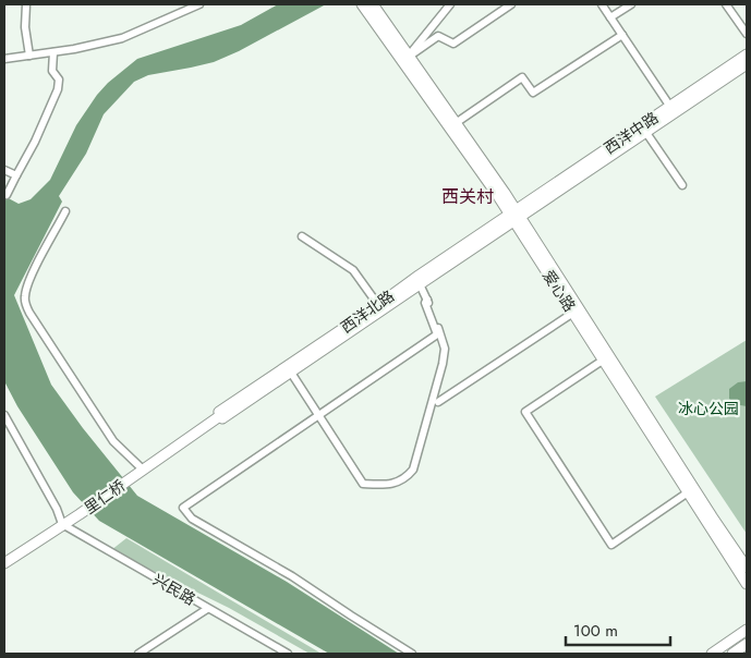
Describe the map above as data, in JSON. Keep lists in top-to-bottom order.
{
  "streets": {
    "main road": [
      "西洋中路",
      "爱心路",
      "西洋北路",
      "里仁桥"
    ],
    "street": ["兴民路"]
  },
  "crossings": [
    ["西洋中路", "爱心路"],
    ["西洋中路", "西洋北路"],
    ["爱心路", "西洋北路"],
    ["西洋北路", "里仁桥"],
    ["里仁桥", "兴民路"]
  ],
  "districts": ["西关村"],
  "parks": ["冰心公园"],
  "scale_bar": "100 m"
}
